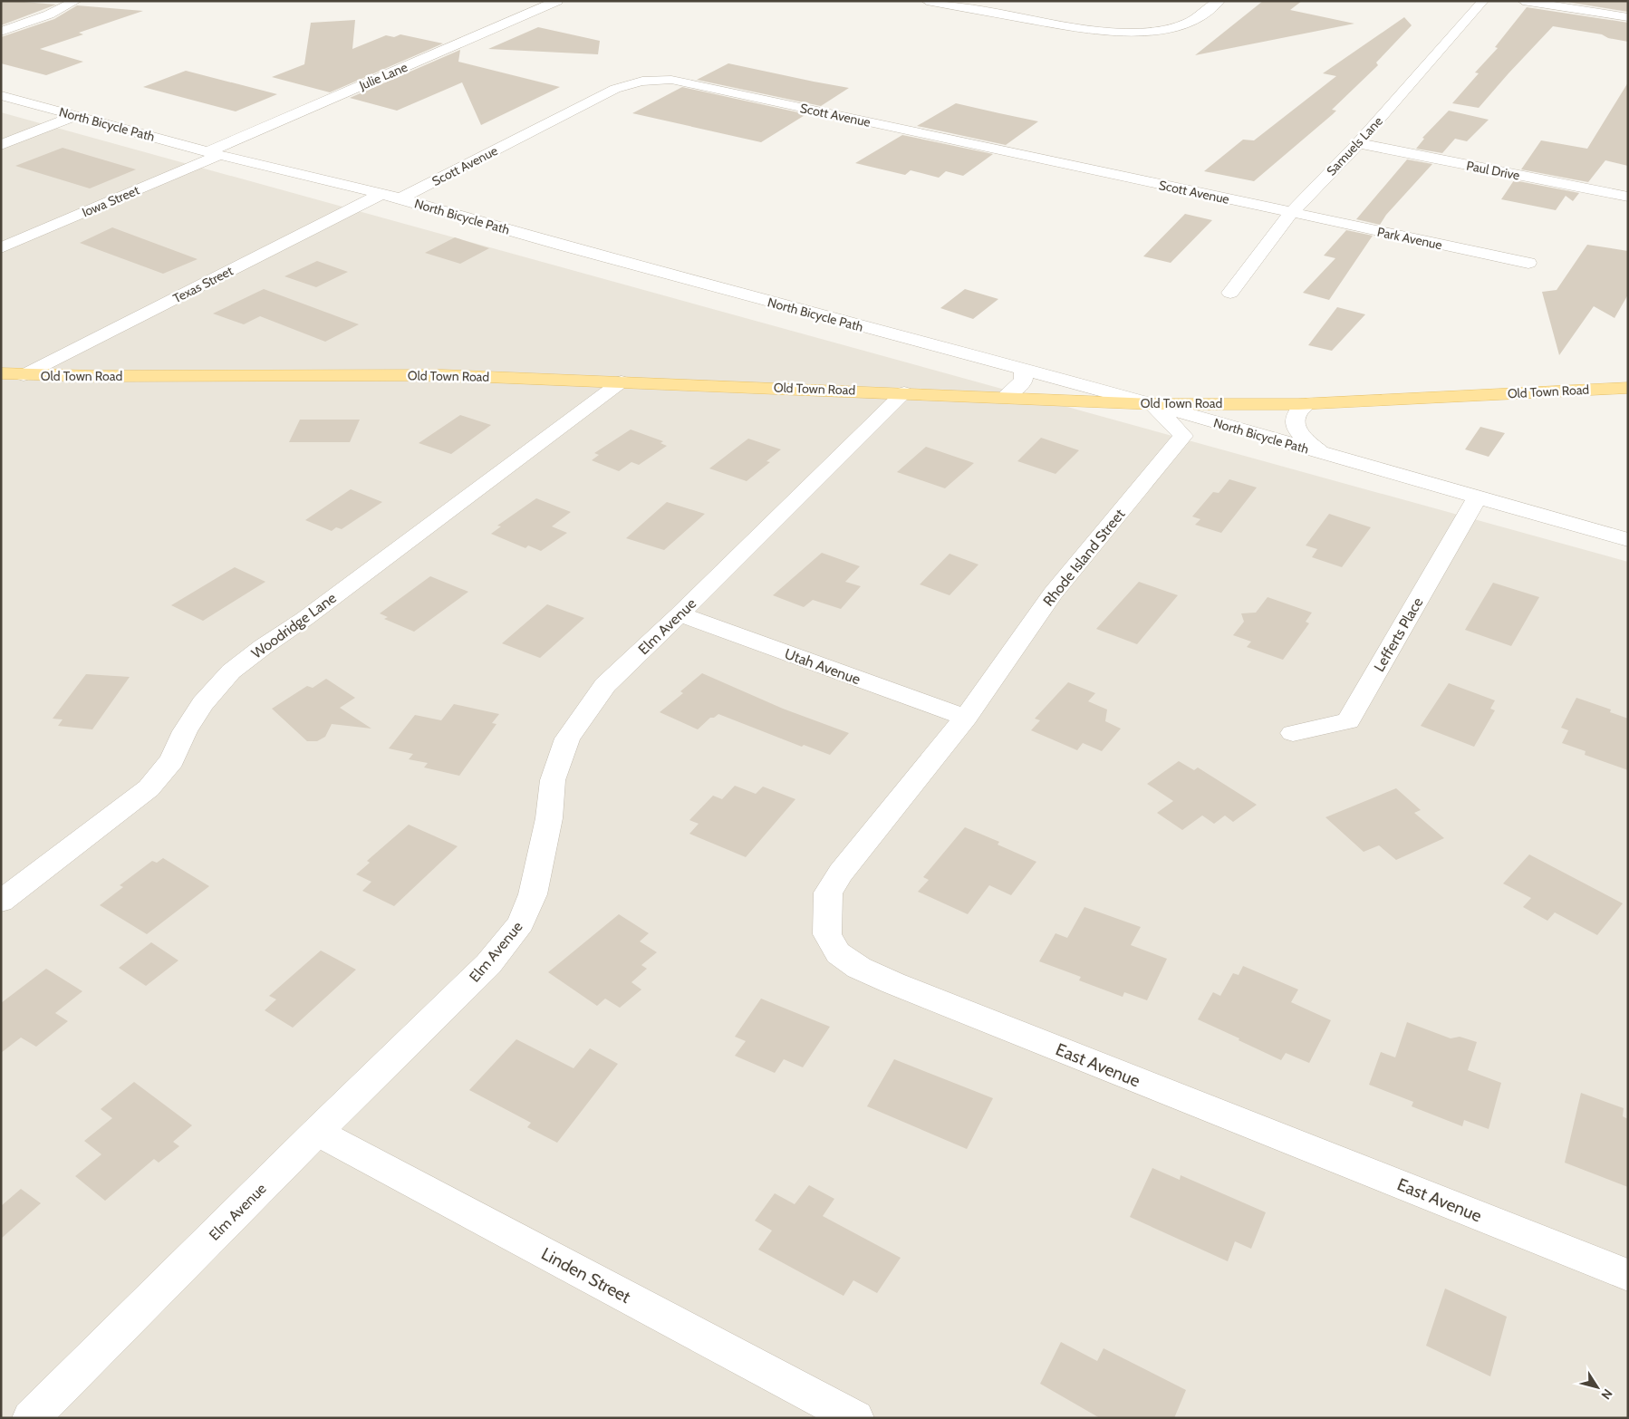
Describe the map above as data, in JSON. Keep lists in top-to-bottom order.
{
  "streets": {
    "main road": ["Old Town Road"],
    "street": [
      "Julie Lane",
      "Scott Avenue",
      "North Bicycle Path",
      "Samuels Lane",
      "Paul Drive",
      "Iowa Street",
      "Park Avenue",
      "Texas Street",
      "Rhode Island Street",
      "Woodridge Lane",
      "Elm Avenue",
      "Lefferts Place",
      "Utah Avenue",
      "East Avenue",
      "Linden Street"
    ]
  },
  "crossings": [
    ["Julie Lane", "North Bicycle Path"],
    ["Julie Lane", "Iowa Street"],
    ["Scott Avenue", "North Bicycle Path"],
    ["Scott Avenue", "Samuels Lane"],
    ["Scott Avenue", "Park Avenue"],
    ["North Bicycle Path", "Iowa Street"],
    ["North Bicycle Path", "Texas Street"],
    ["North Bicycle Path", "Old Town Road"],
    ["North Bicycle Path", "Rhode Island Street"],
    ["North Bicycle Path", "Lefferts Place"],
    ["Samuels Lane", "Paul Drive"],
    ["Samuels Lane", "Park Avenue"],
    ["Texas Street", "Old Town Road"],
    ["Old Town Road", "Rhode Island Street"],
    ["Old Town Road", "Woodridge Lane"],
    ["Old Town Road", "Elm Avenue"],
    ["Rhode Island Street", "Utah Avenue"],
    ["Rhode Island Street", "East Avenue"],
    ["Elm Avenue", "Utah Avenue"],
    ["Elm Avenue", "Linden Street"],
    ["Utah Avenue", "East Avenue"]
  ],
  "north": "bottom right"
}
